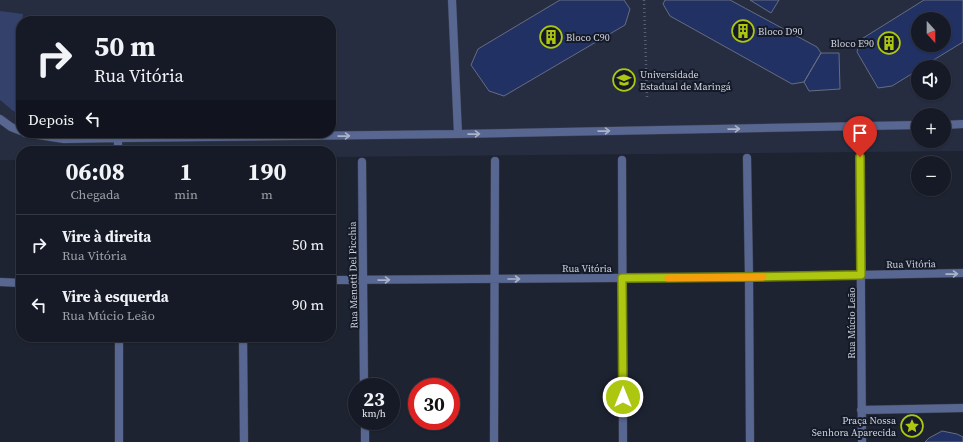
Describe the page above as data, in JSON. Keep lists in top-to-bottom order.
{
  "streets": {
    "street": ["Rua Vitória", "Rua Menotti Del Picchia", "Rua Múcio Leão"]
  },
  "crossings": [
    ["Rua Vitória", "Rua Menotti Del Picchia"],
    ["Rua Vitória", "Rua Múcio Leão"]
  ],
  "one_way": ["Rua Vitória"],
  "places": {
    "building": ["Bloco D90", "Bloco C90", "Bloco E90"],
    "school or university": ["Universidade Estadual de Maringá"],
    "place": ["Praça Nossa Senhora Aparecida"]
  },
  "north": "bottom",
  "page": {
    "map_buttons": ["+", "−"],
    "turn": ["50 m", "Rua Vitória"],
    "then": "Depois",
    "eta": [
      "06:08",
      "Chegada",
      "1",
      "min",
      "190",
      "m"
    ],
    "list": [
      {
        "name": "Vire à direita",
        "note": "Rua Vitória",
        "value": "50 m"
      },
      {
        "name": "Vire à esquerda",
        "note": "Rua Múcio Leão",
        "value": "90 m"
      }
    ],
    "speed": "23 km/h",
    "limit": "30"
  }
}
